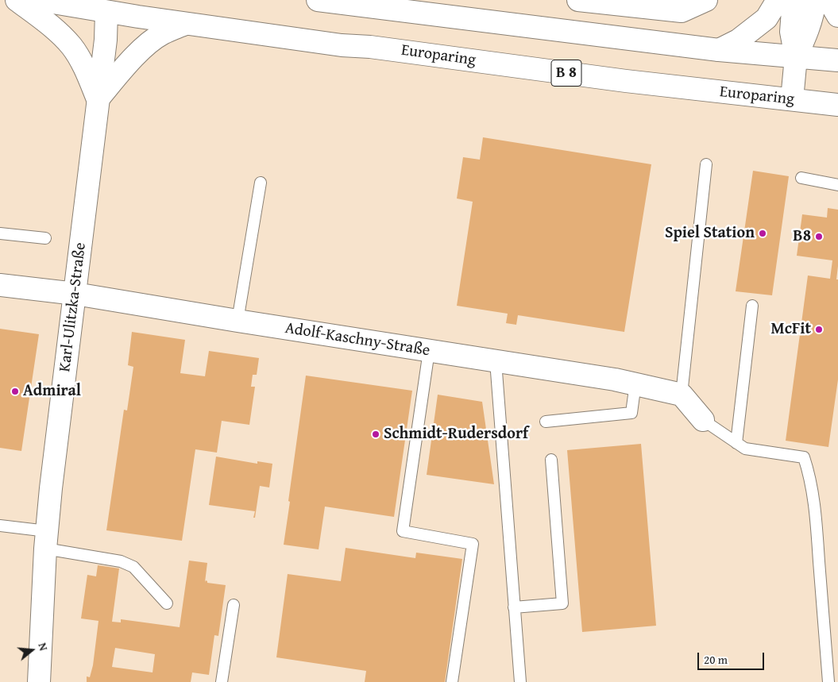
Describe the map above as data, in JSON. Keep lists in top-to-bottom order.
{
  "streets": {
    "main road": [
      "Europaring",
      "B 8",
      "Karl-Ulitzka-Straße",
      "Adolf-Kaschny-Straße"
    ]
  },
  "crossings": [
    ["Europaring", "Karl-Ulitzka-Straße"],
    ["Karl-Ulitzka-Straße", "Adolf-Kaschny-Straße"]
  ],
  "places": [
    "Spiel Station",
    "B8",
    "McFit",
    "Admiral",
    "Schmidt-Rudersdorf"
  ],
  "scale_bar": "20 m",
  "north": "right"
}
